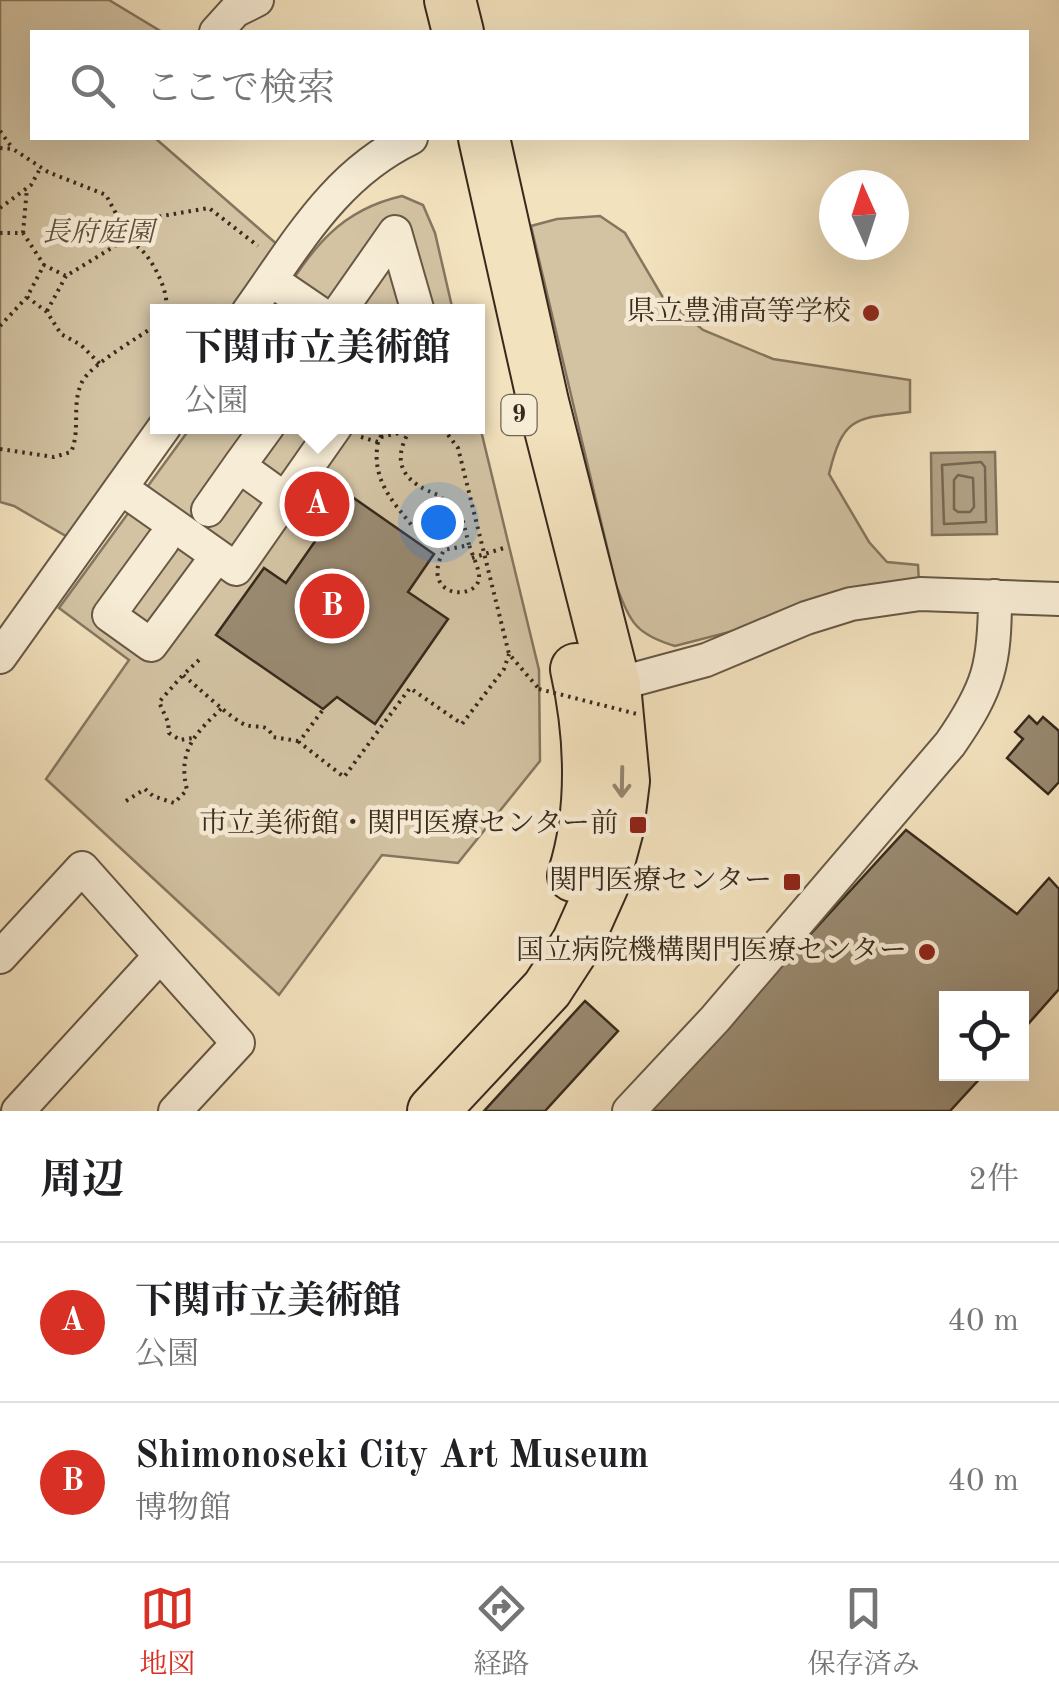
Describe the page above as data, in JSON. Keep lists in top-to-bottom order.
{
  "streets": {
    "highway": ["9"]
  },
  "parks": ["長府庭園"],
  "places": {
    "other": ["県立豊浦高等学校", "国立病院機構関門医療センター"],
    "transit": ["市立美術館・関門医療センター前", "関門医療センター"]
  },
  "north": "top",
  "page": {
    "search": "ここで検索",
    "popup": ["下関市立美術館", "公園"],
    "pins": ["A", "B"],
    "heading": ["周辺", "2件"],
    "list": [
      {
        "mark": "A",
        "name": "下関市立美術館",
        "note": "公園",
        "value": "40 m"
      },
      {
        "mark": "B",
        "name": "Shimonoseki City Art Museum",
        "note": "博物館",
        "value": "40 m"
      }
    ],
    "nav": ["地図", "経路", "保存済み"]
  }
}
